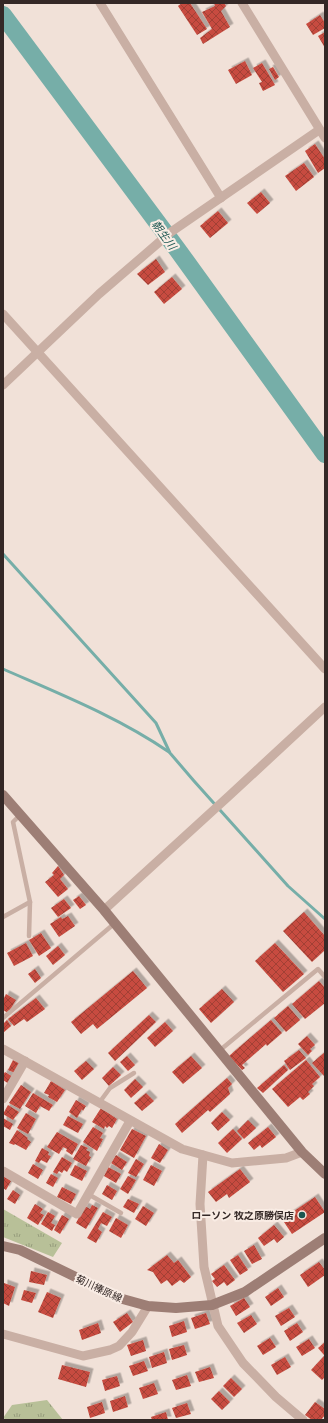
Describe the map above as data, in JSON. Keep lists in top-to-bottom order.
{
  "streets": {
    "street": ["菊川榛原線"]
  },
  "water": ["朝生川"],
  "places": ["ローソン 牧之原勝俣店"]
}
